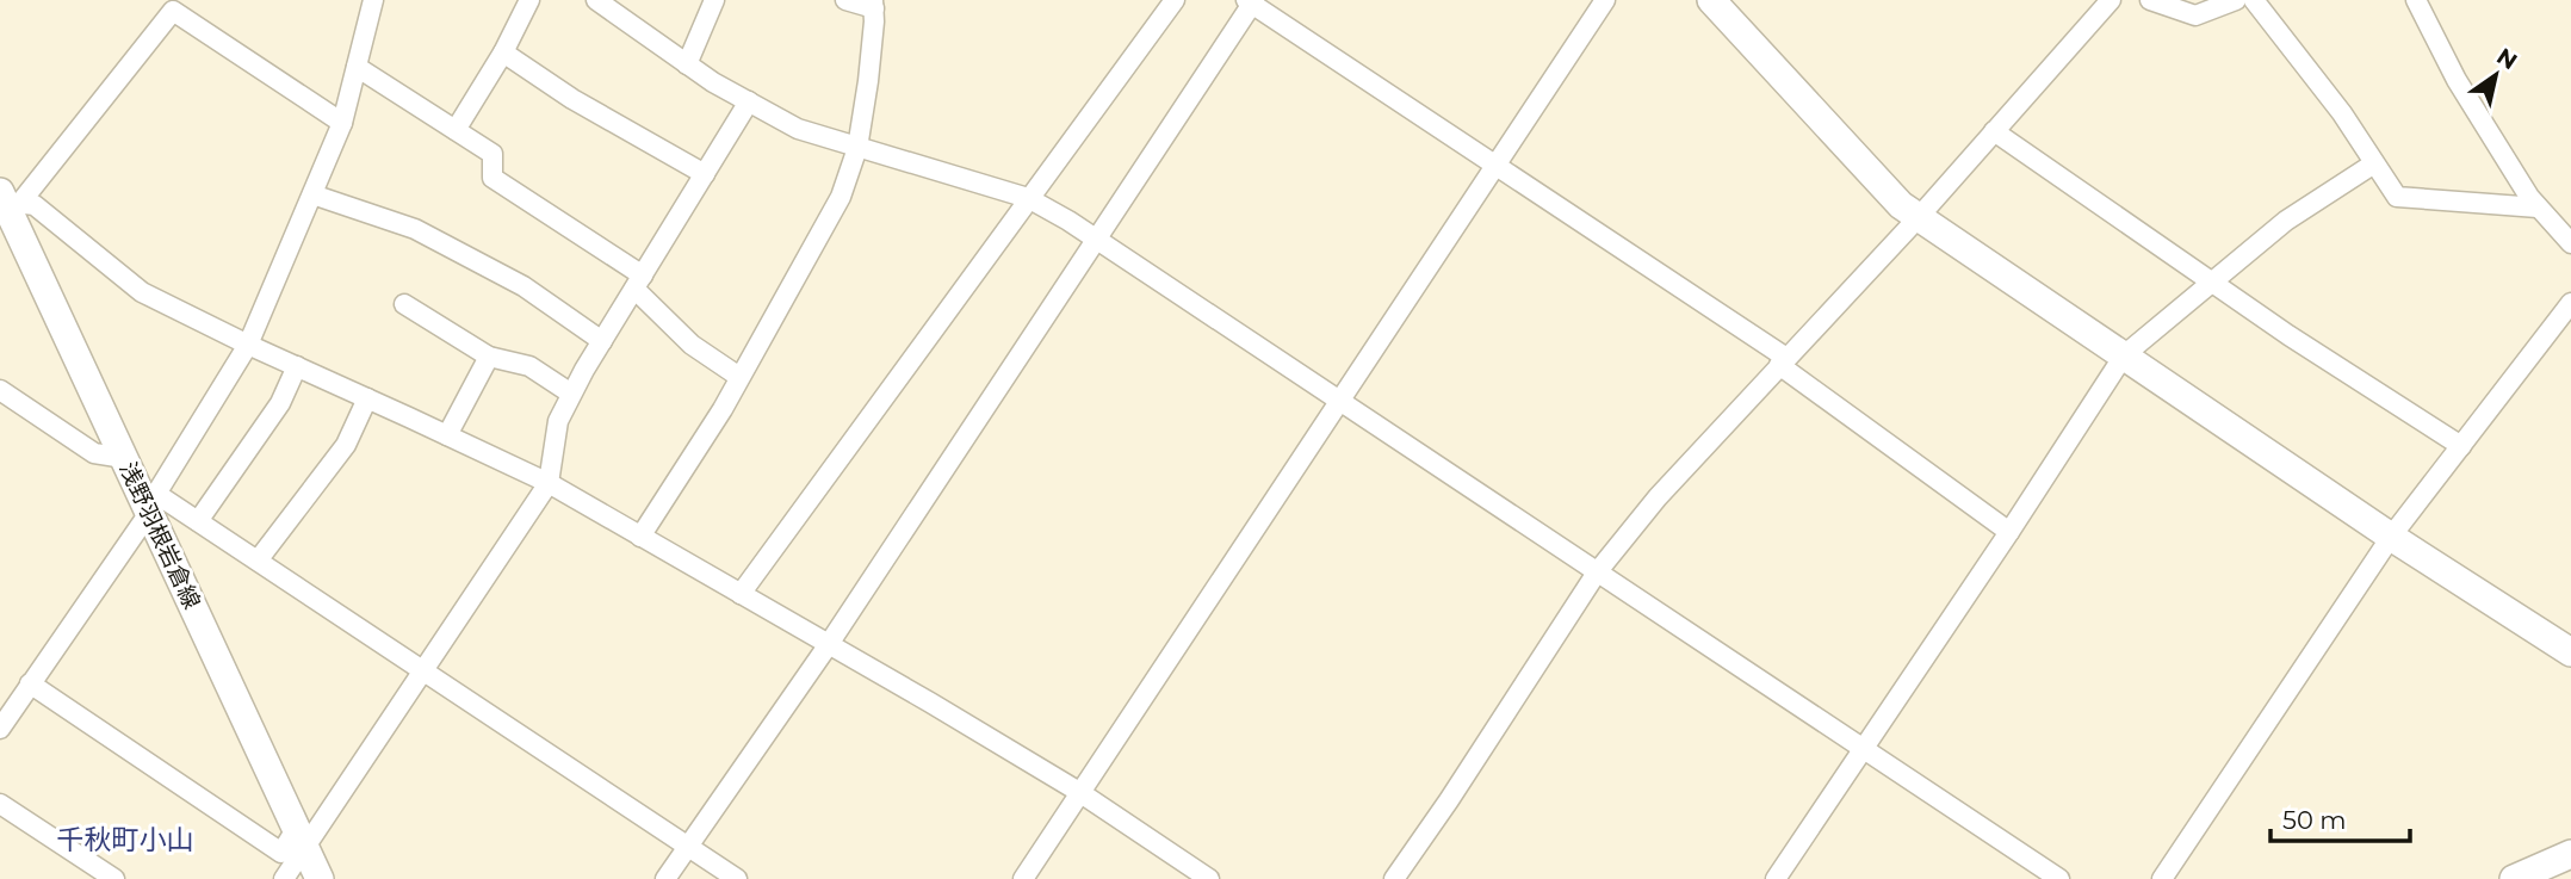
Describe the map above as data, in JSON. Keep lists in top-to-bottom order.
{
  "streets": {
    "street": ["浅野羽根岩倉線"]
  },
  "districts": ["千秋町小山"],
  "scale_bar": "50 m",
  "north": "top right"
}
